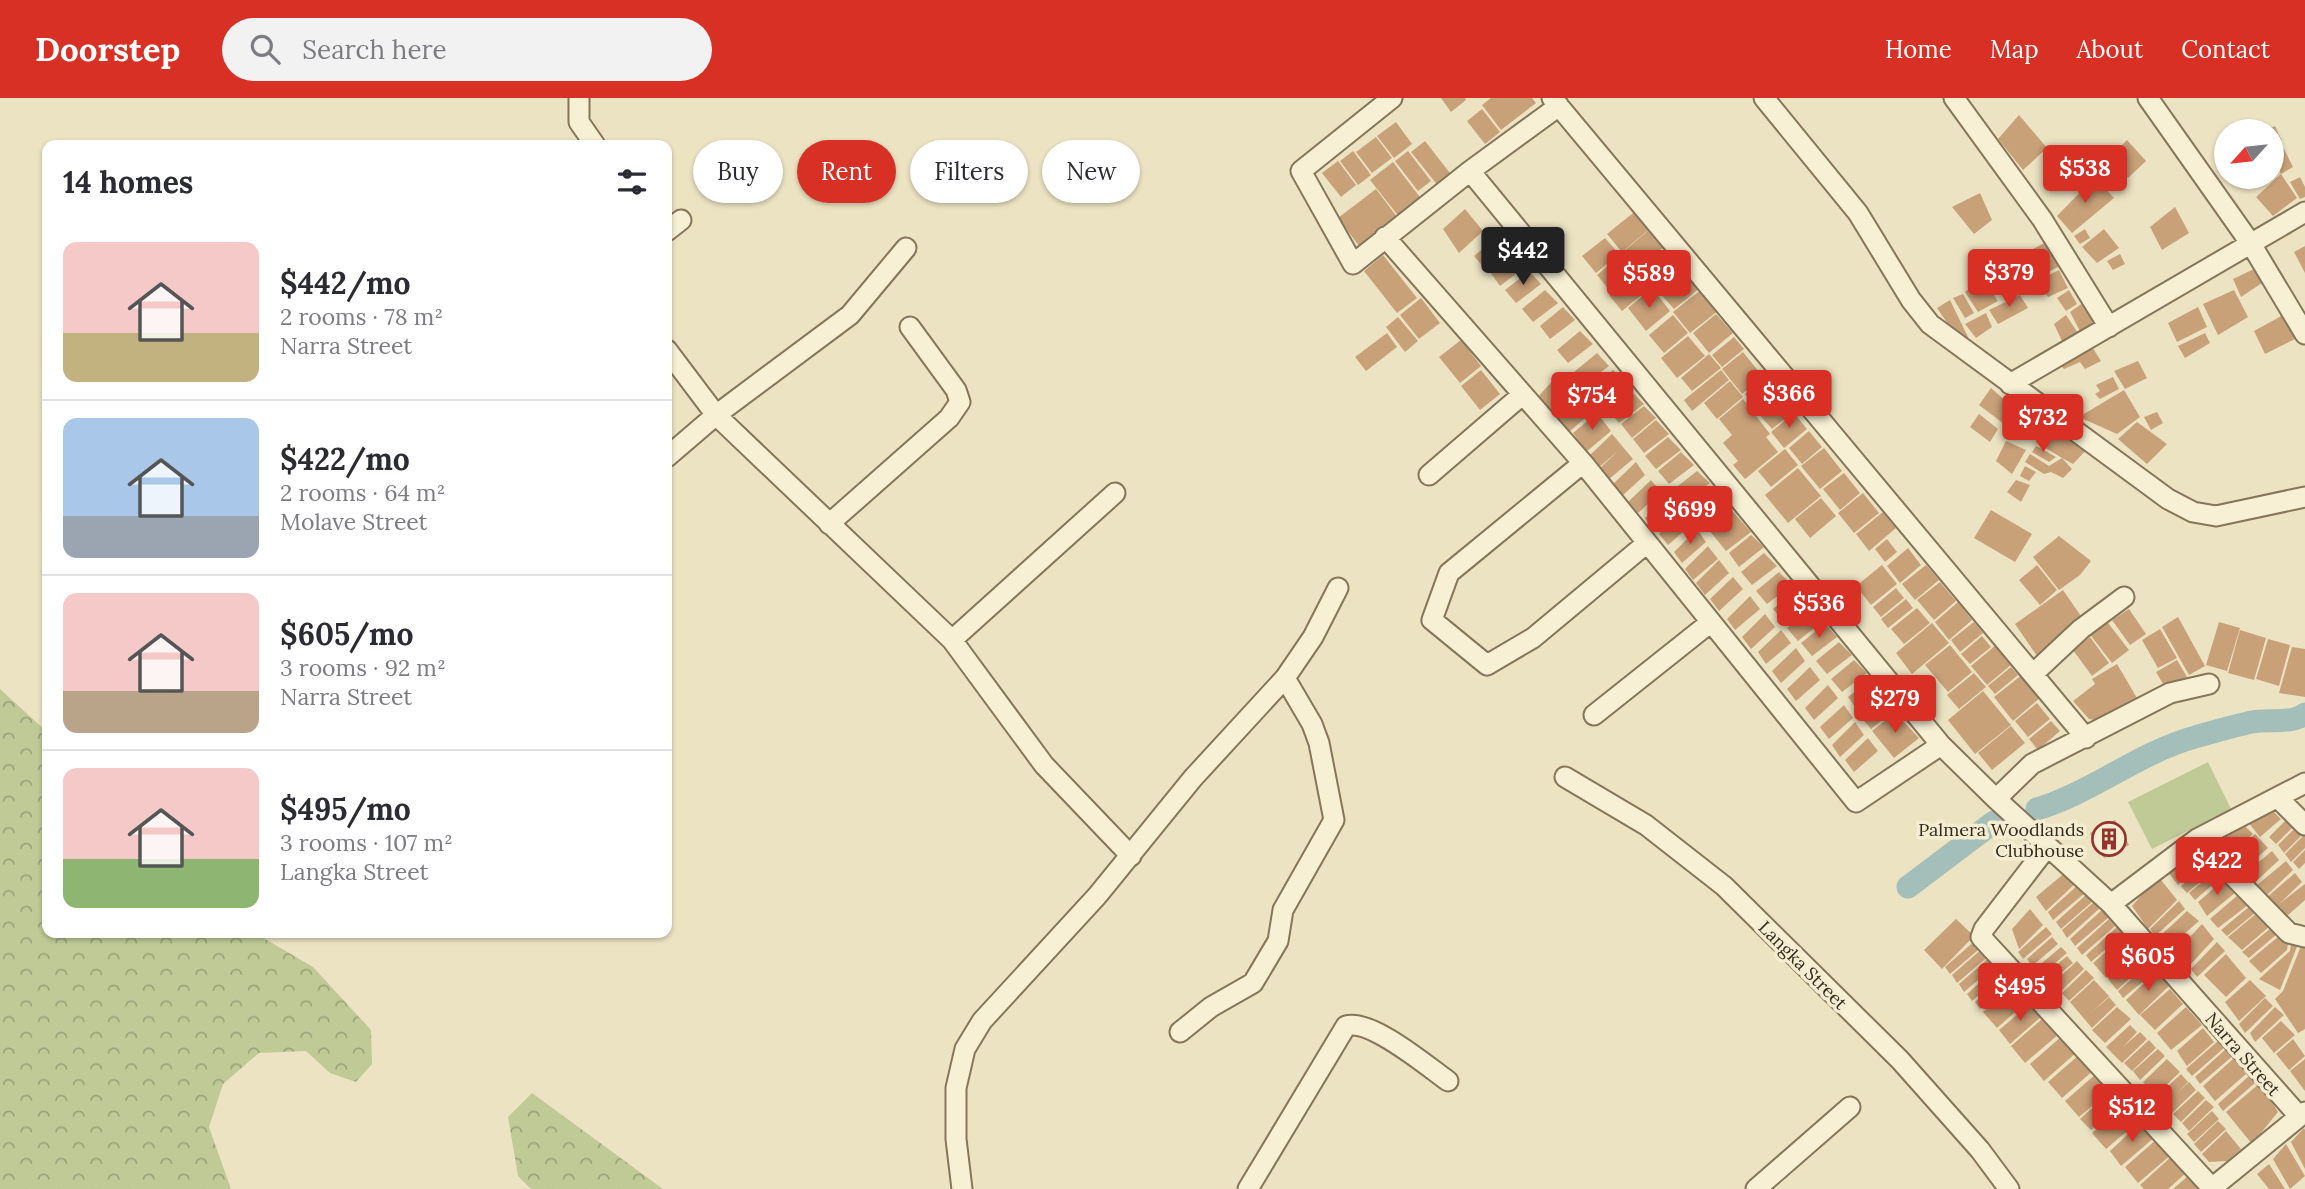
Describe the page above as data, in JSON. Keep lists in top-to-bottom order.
{
  "streets": {
    "street": ["Langka Street", "Narra Street"]
  },
  "places": {
    "building": ["Palmera Woodlands Clubhouse"]
  },
  "north": "bottom left",
  "page": {
    "header": "Doorstep",
    "search": "Search here",
    "nav": [
      "Home",
      "Map",
      "About",
      "Contact"
    ],
    "chip": [
      "Buy",
      "Rent",
      "Filters",
      "New"
    ],
    "heading": "14 homes",
    "price": [
      "$538",
      "$442",
      "$379",
      "$589",
      "$366",
      "$754",
      "$732",
      "$699",
      "$536",
      "$279",
      "$422",
      "$605",
      "$495",
      "$512"
    ],
    "list": [
      {
        "name": "$442/mo",
        "note": "2 rooms · 78 m² · Narra Street"
      },
      {
        "name": "$422/mo",
        "note": "2 rooms · 64 m² · Molave Street"
      },
      {
        "name": "$605/mo",
        "note": "3 rooms · 92 m² · Narra Street"
      },
      {
        "name": "$495/mo",
        "note": "3 rooms · 107 m² · Langka Street"
      }
    ]
  }
}
